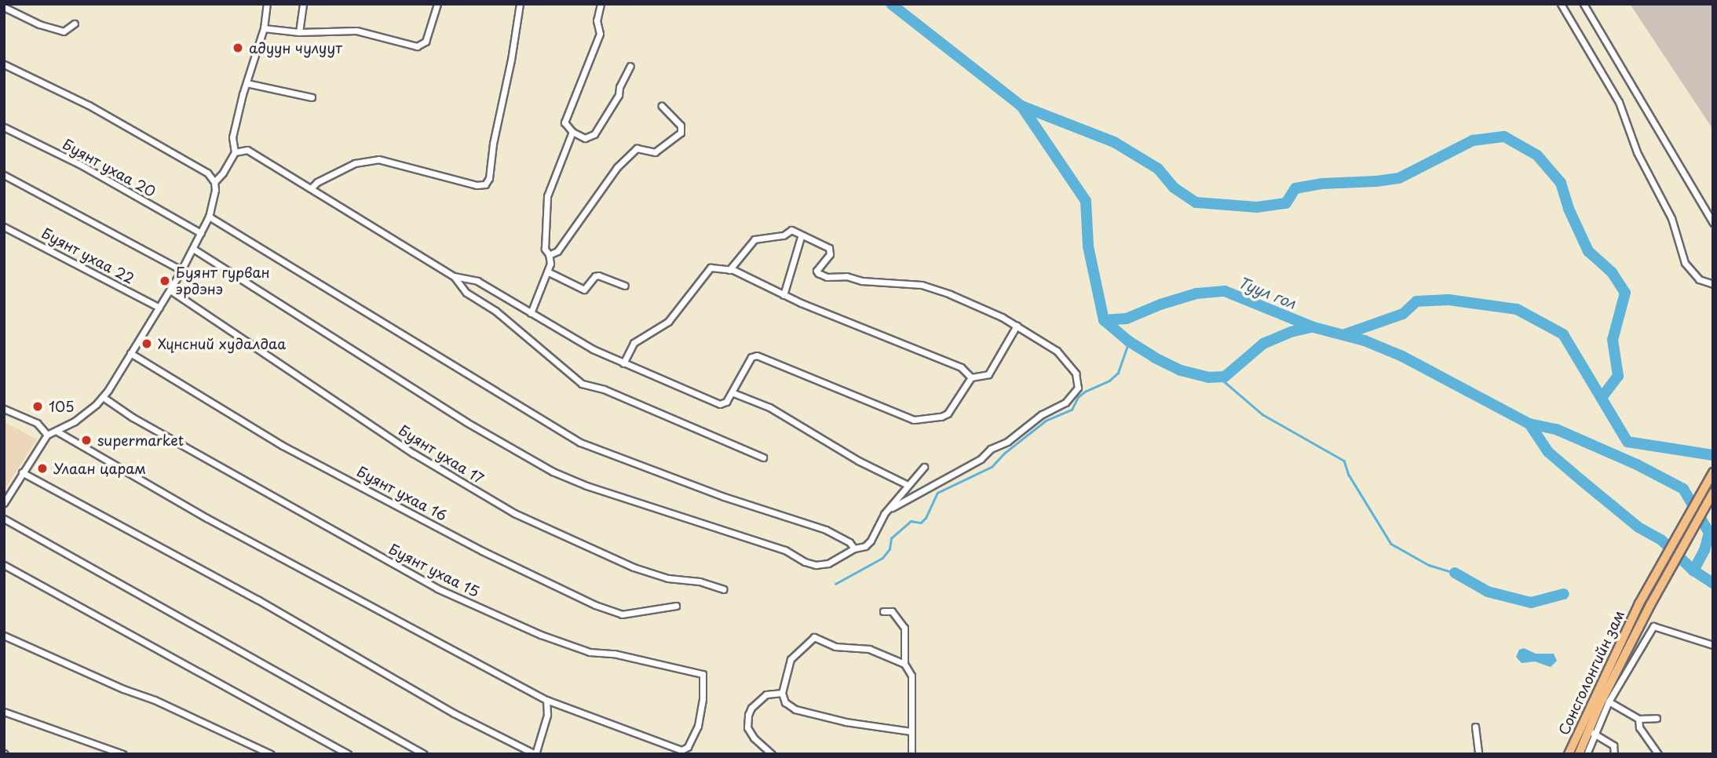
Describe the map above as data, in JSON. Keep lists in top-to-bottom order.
{
  "streets": {
    "main road": ["Сонсголонгийн зам"],
    "street": [
      "Буянт ухаа 20",
      "Буянт ухаа 22",
      "Буянт ухаа 17",
      "Буянт ухаа 16",
      "Буянт ухаа 15"
    ]
  },
  "water": ["Туул гол"],
  "places": [
    "адуун чулуут",
    "Буянт гурван эрдэнэ",
    "Хүнсний худалдаа",
    "105",
    "supermarket",
    "Улаан царам"
  ]
}
